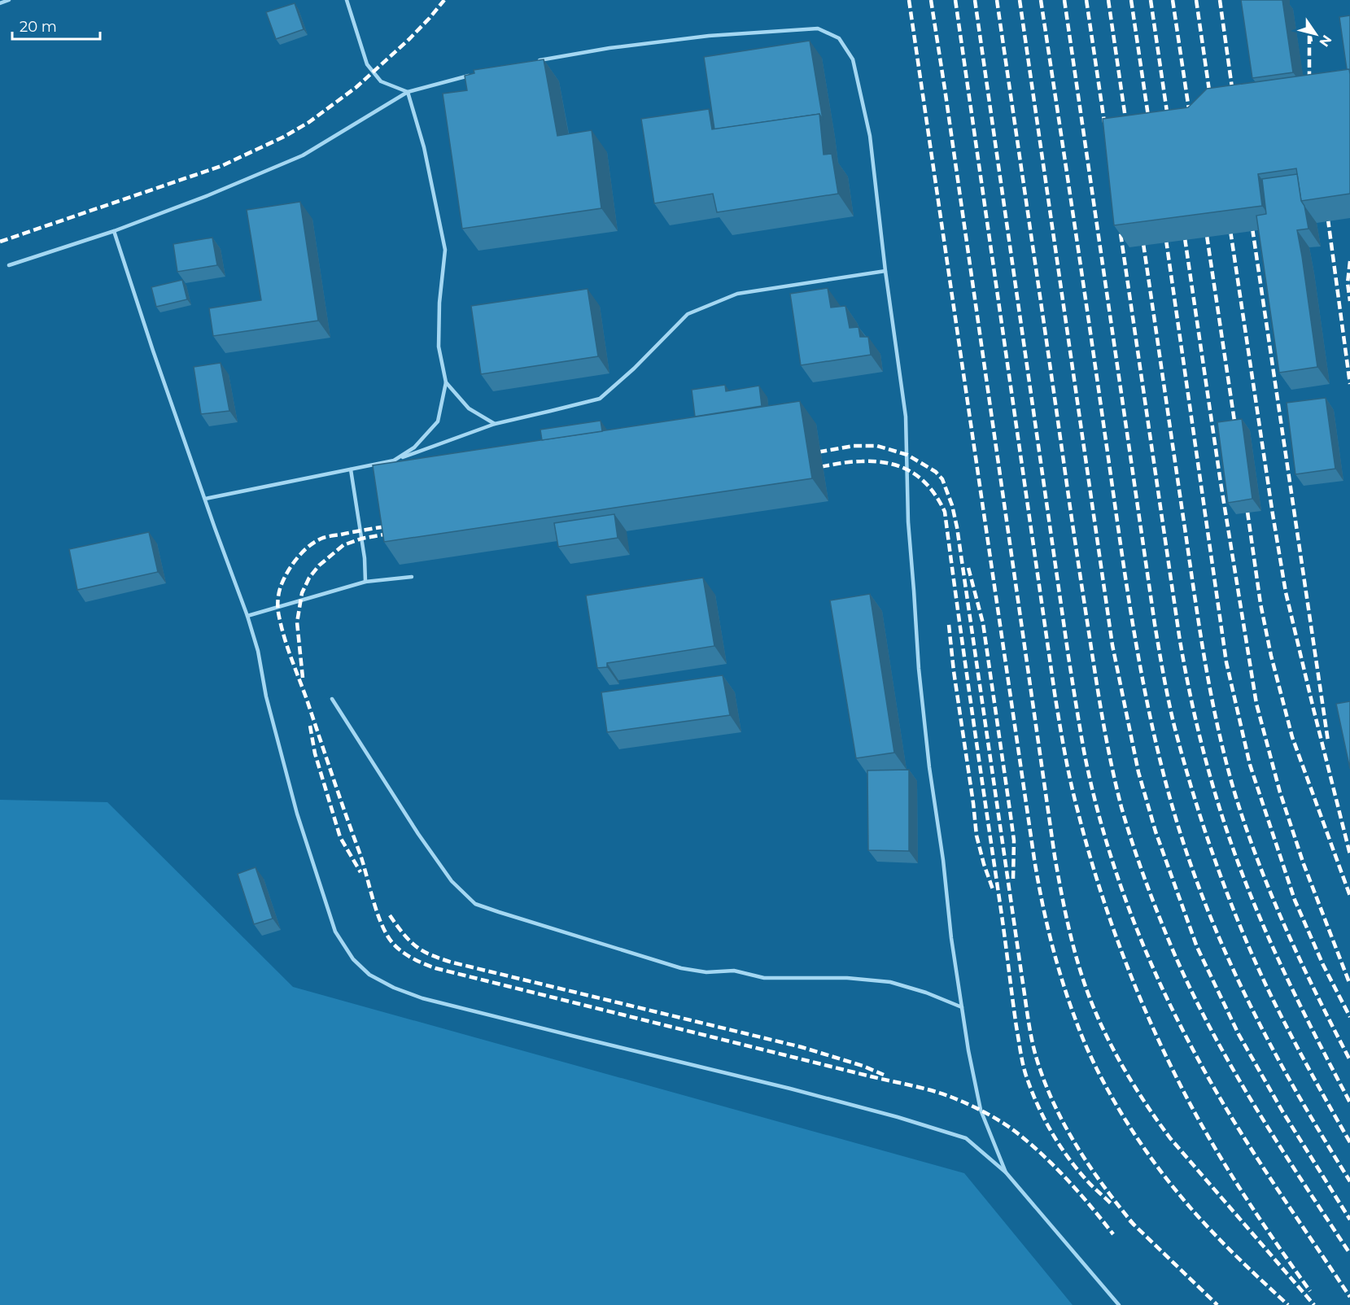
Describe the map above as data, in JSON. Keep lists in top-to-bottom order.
{
  "scale_bar": "20 m",
  "north": "bottom right"
}
